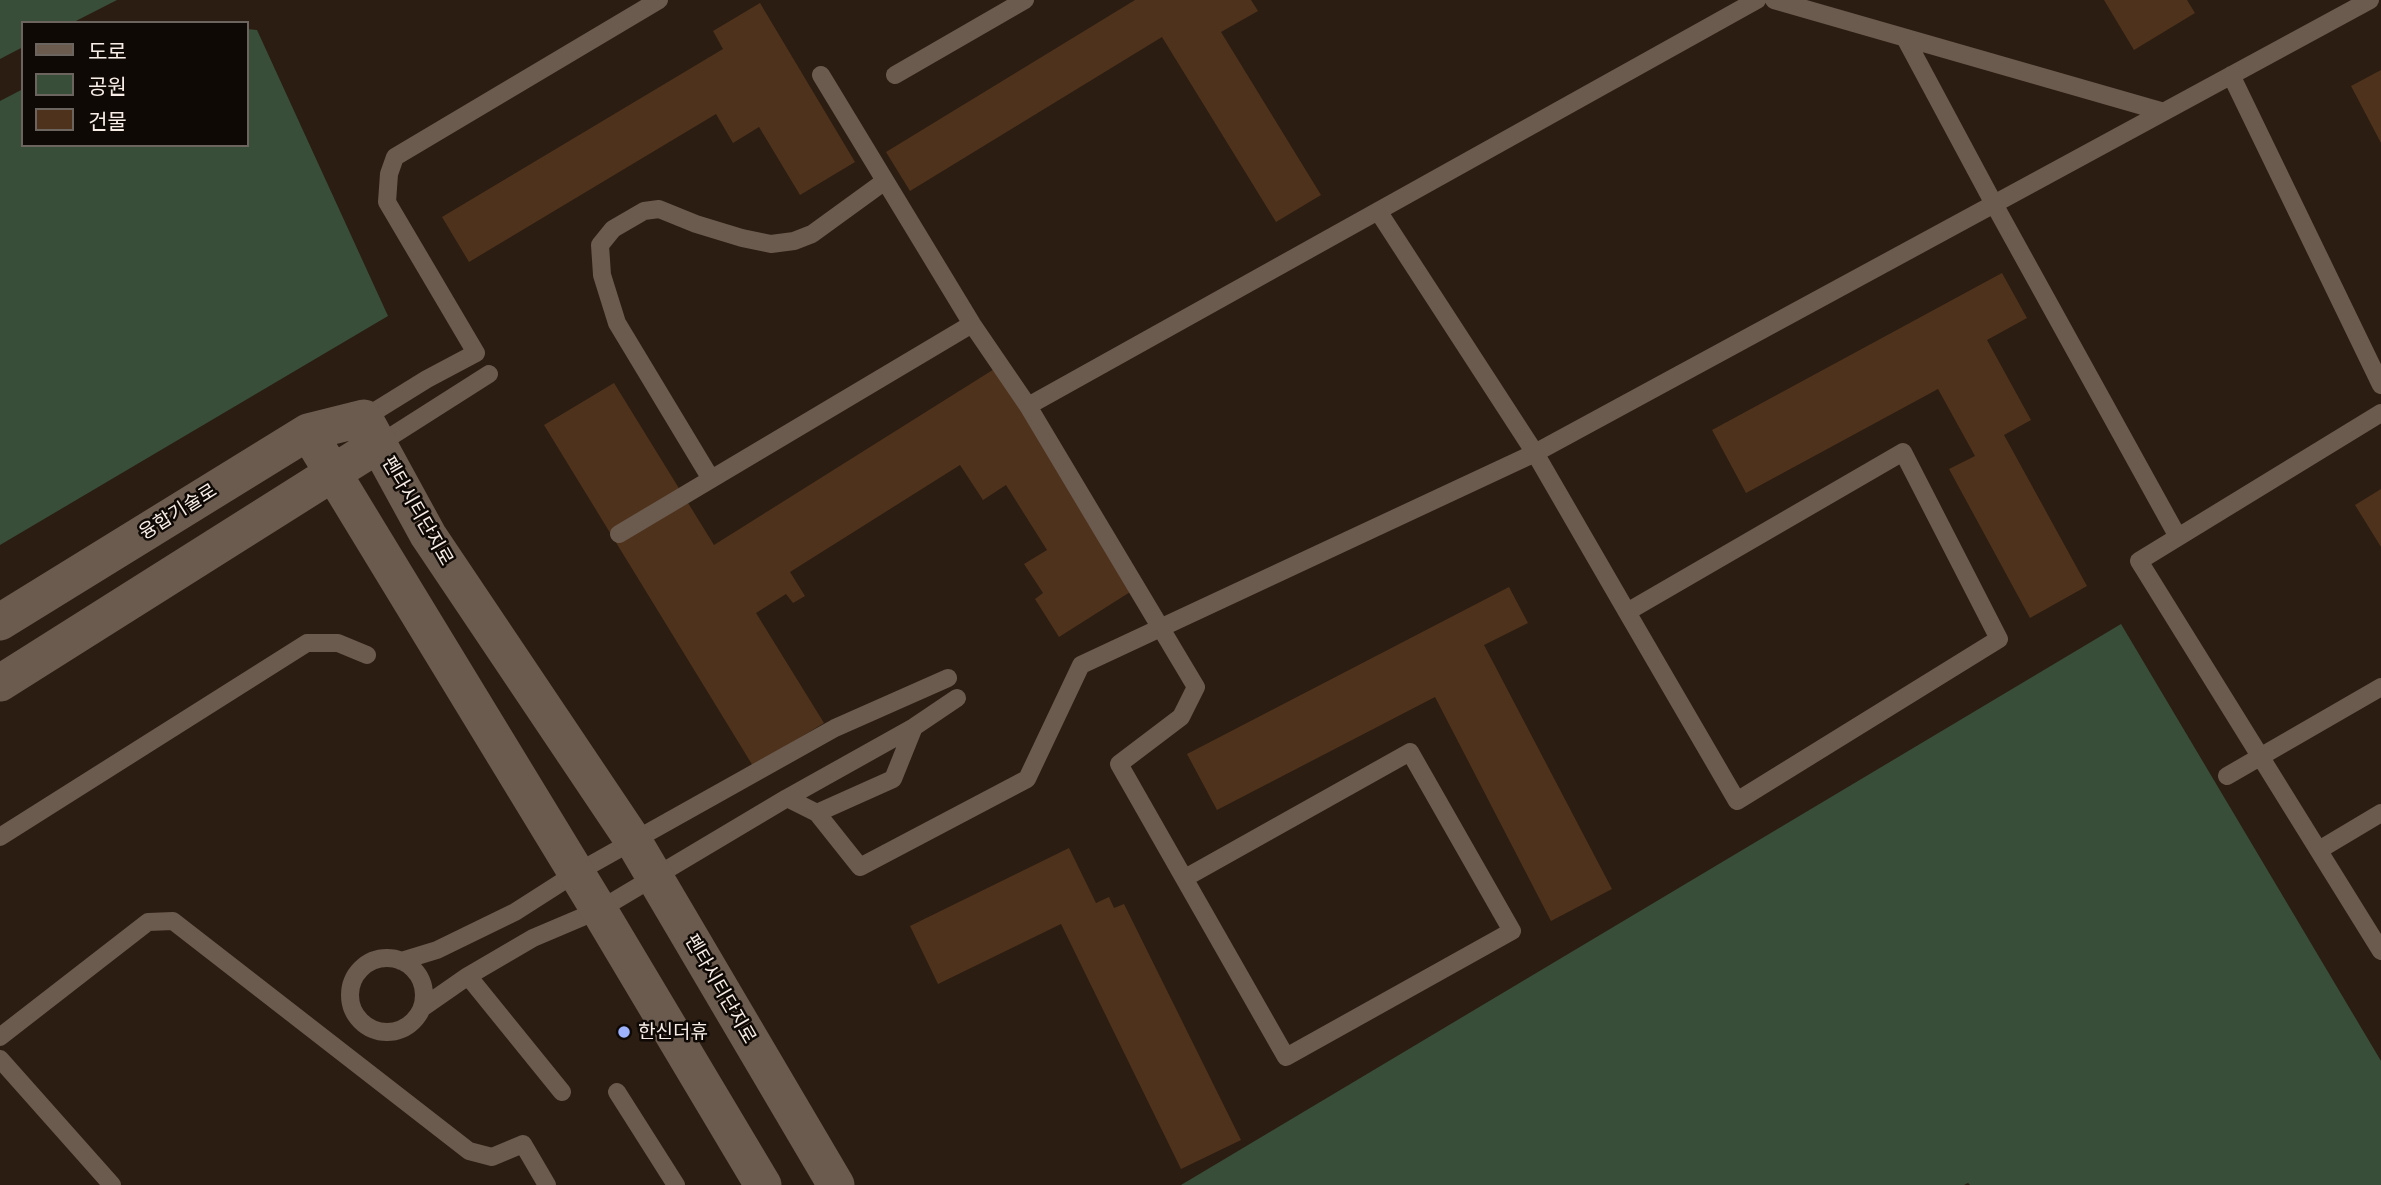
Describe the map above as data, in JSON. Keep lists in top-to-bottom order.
{
  "streets": {
    "street": ["펜타시티단지로", "융합기술로"]
  },
  "crossings": [
    ["펜타시티단지로", "융합기술로"]
  ],
  "places": ["한신더휴"],
  "legend": ["도로", "공원", "건물"]
}
